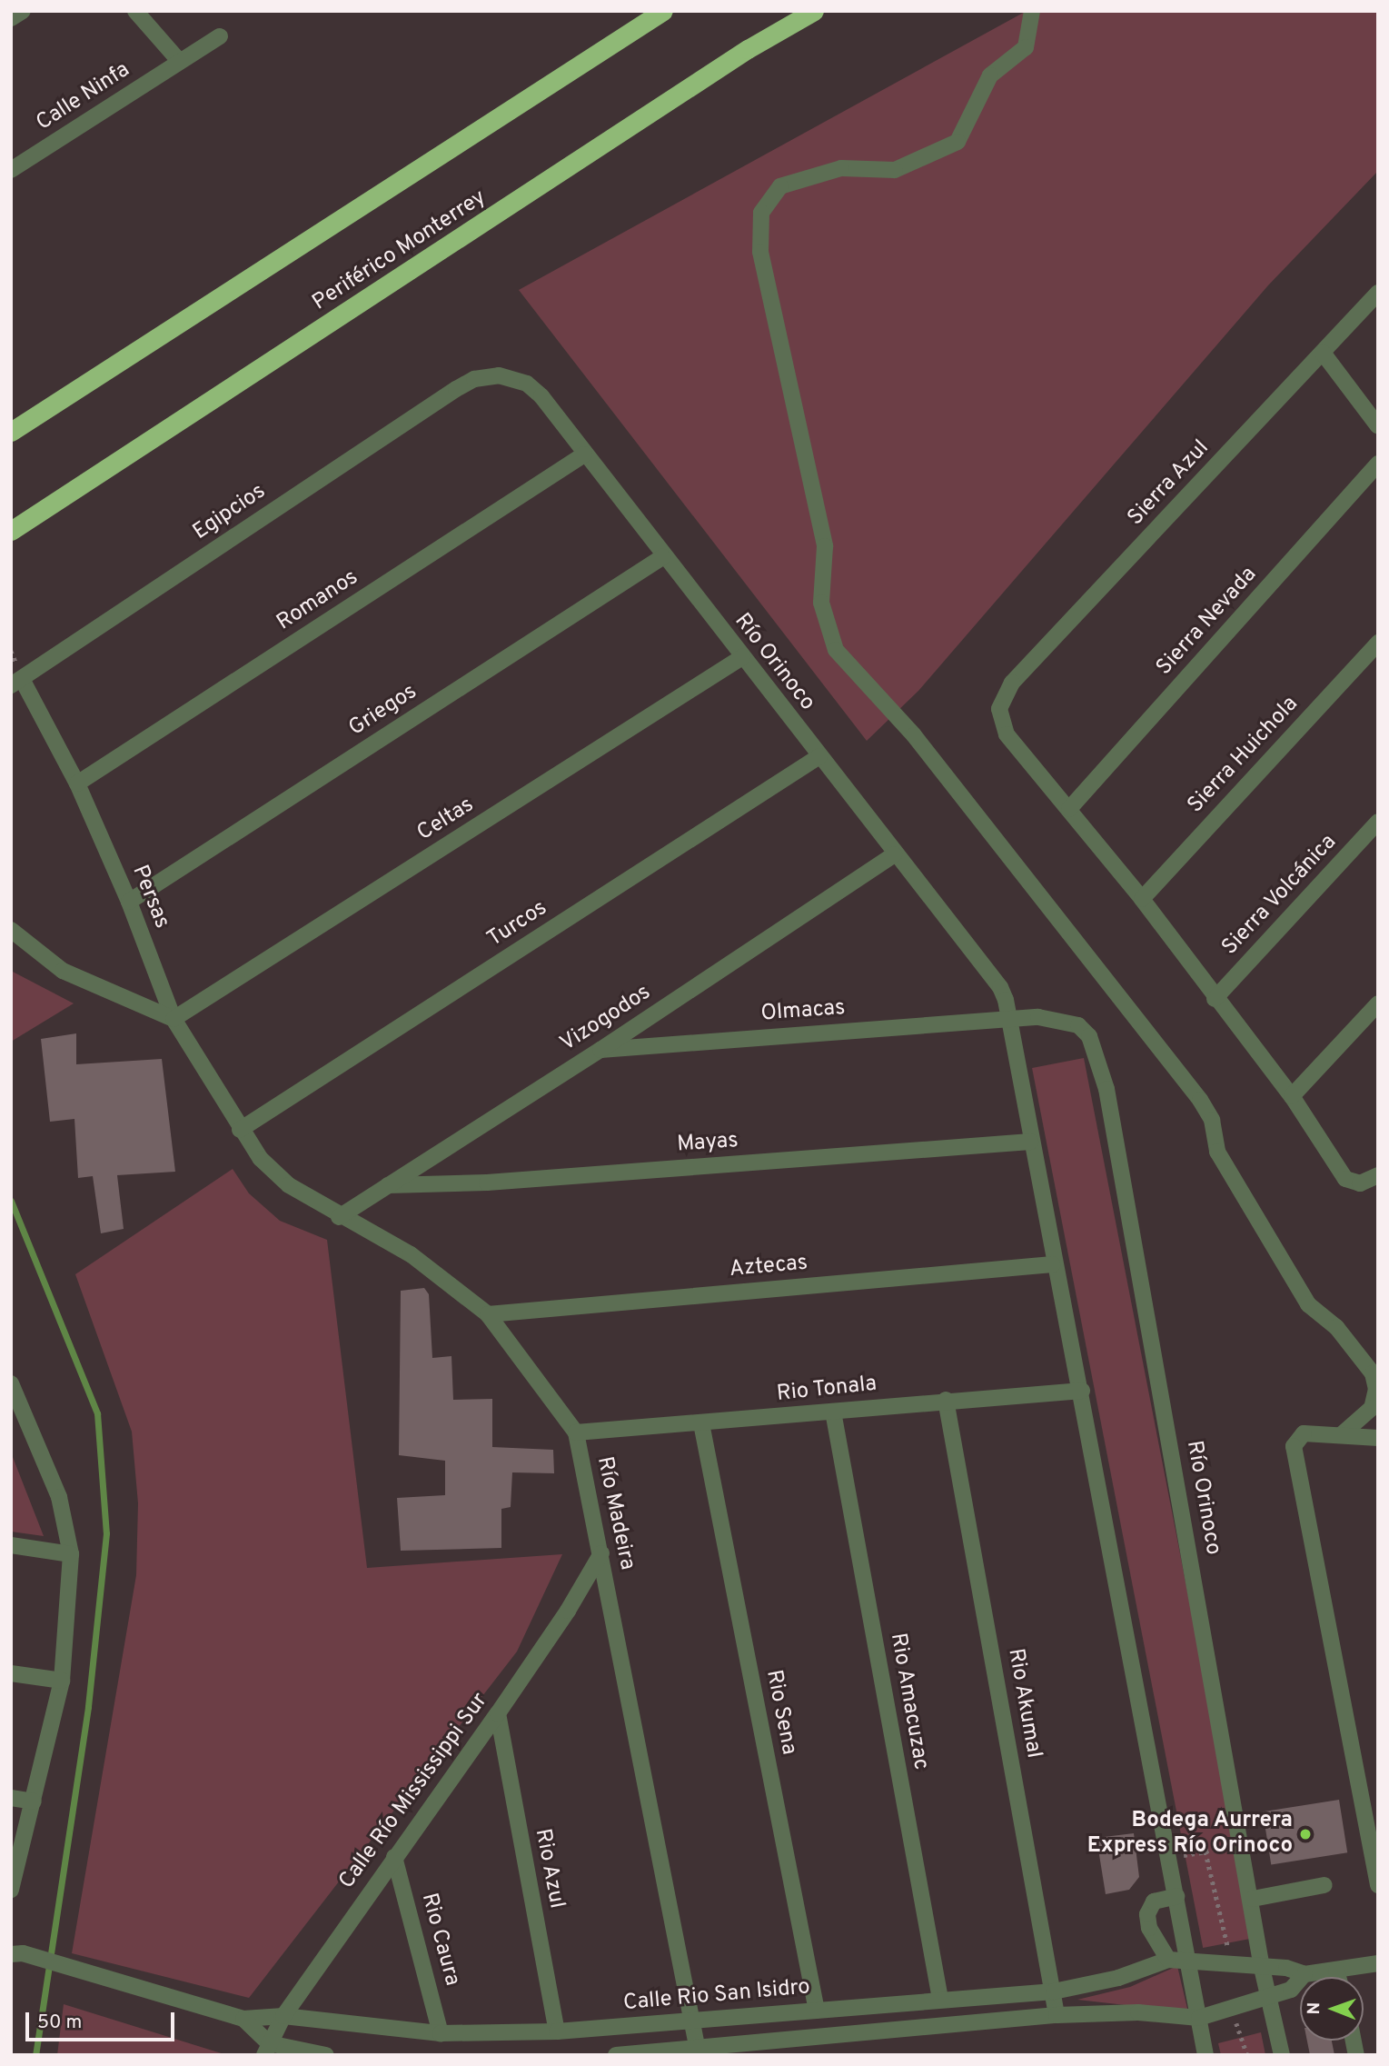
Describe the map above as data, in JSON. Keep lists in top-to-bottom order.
{
  "streets": {
    "highway": ["Periférico Monterrey"],
    "street": [
      "Calle Ninfa",
      "Sierra Azul",
      "Egipcios",
      "Romanos",
      "Sierra Nevada",
      "Río Orinoco",
      "Griegos",
      "Sierra Huichola",
      "Celtas",
      "Sierra Volcánica",
      "Persas",
      "Turcos",
      "Olmacas",
      "Vizogodos",
      "Mayas",
      "Aztecas",
      "Rio Tonala",
      "Río Madeira",
      "Rio Amacuzac",
      "Rio Akumal",
      "Rio Sena",
      "Calle Río Mississippi Sur",
      "Rio Azul",
      "Rio Caura",
      "Calle Rio San Isidro"
    ]
  },
  "crossings": [
    ["Sierra Azul", "Sierra Nevada"],
    ["Egipcios", "Río Orinoco"],
    ["Egipcios", "Persas"],
    ["Romanos", "Río Orinoco"],
    ["Romanos", "Persas"],
    ["Río Orinoco", "Griegos"],
    ["Río Orinoco", "Celtas"],
    ["Río Orinoco", "Turcos"],
    ["Río Orinoco", "Olmacas"],
    ["Río Orinoco", "Vizogodos"],
    ["Río Orinoco", "Mayas"],
    ["Río Orinoco", "Aztecas"],
    ["Río Orinoco", "Rio Tonala"],
    ["Río Orinoco", "Calle Rio San Isidro"],
    ["Griegos", "Persas"],
    ["Celtas", "Persas"],
    ["Persas", "Turcos"],
    ["Persas", "Río Madeira"],
    ["Turcos", "Río Madeira"],
    ["Olmacas", "Vizogodos"],
    ["Vizogodos", "Mayas"],
    ["Vizogodos", "Río Madeira"],
    ["Aztecas", "Río Madeira"],
    ["Rio Tonala", "Río Madeira"],
    ["Rio Tonala", "Rio Amacuzac"],
    ["Rio Tonala", "Rio Akumal"],
    ["Rio Tonala", "Rio Sena"],
    ["Río Madeira", "Calle Río Mississippi Sur"],
    ["Río Madeira", "Calle Rio San Isidro"],
    ["Rio Amacuzac", "Calle Rio San Isidro"],
    ["Rio Akumal", "Calle Rio San Isidro"],
    ["Rio Sena", "Calle Rio San Isidro"],
    ["Calle Río Mississippi Sur", "Rio Azul"],
    ["Calle Río Mississippi Sur", "Rio Caura"],
    ["Calle Río Mississippi Sur", "Calle Rio San Isidro"],
    ["Rio Azul", "Calle Rio San Isidro"],
    ["Rio Caura", "Calle Rio San Isidro"]
  ],
  "places": ["Bodega Aurrera Express Río Orinoco"],
  "scale_bar": "50 m",
  "north": "left"
}
